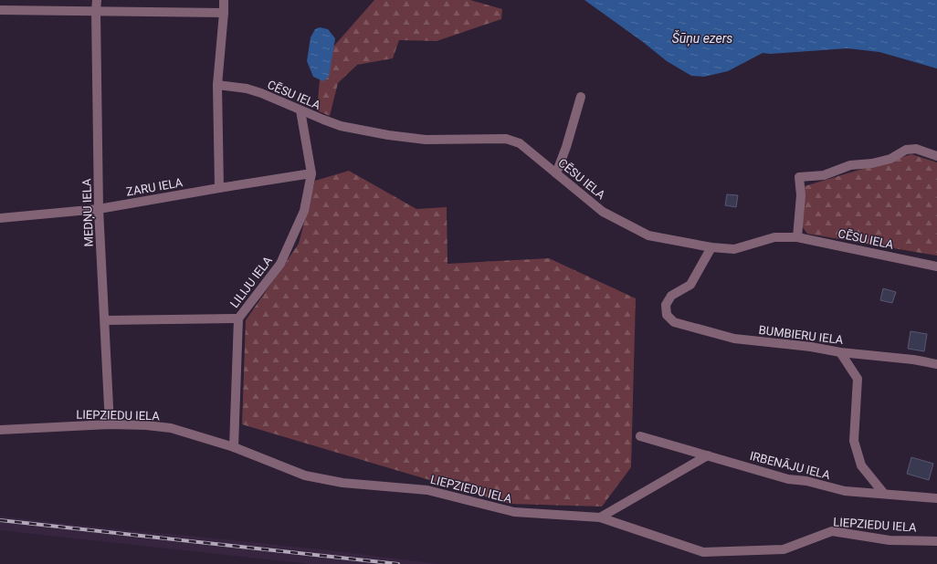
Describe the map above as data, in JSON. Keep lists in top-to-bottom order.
{
  "streets": {
    "street": [
      "CĒSU IELA",
      "ZARU IELA",
      "MEDŅU IELA",
      "LILIJU IELA",
      "BUMBIERU IELA",
      "LIEPZIEDU IELA",
      "IRBENĀJU IELA"
    ]
  },
  "crossings": [
    ["CĒSU IELA", "LILIJU IELA"],
    ["CĒSU IELA", "BUMBIERU IELA"],
    ["ZARU IELA", "MEDŅU IELA"],
    ["ZARU IELA", "LILIJU IELA"],
    ["MEDŅU IELA", "LILIJU IELA"],
    ["MEDŅU IELA", "LIEPZIEDU IELA"]
  ],
  "water": ["Šūņu ezers"]
}
